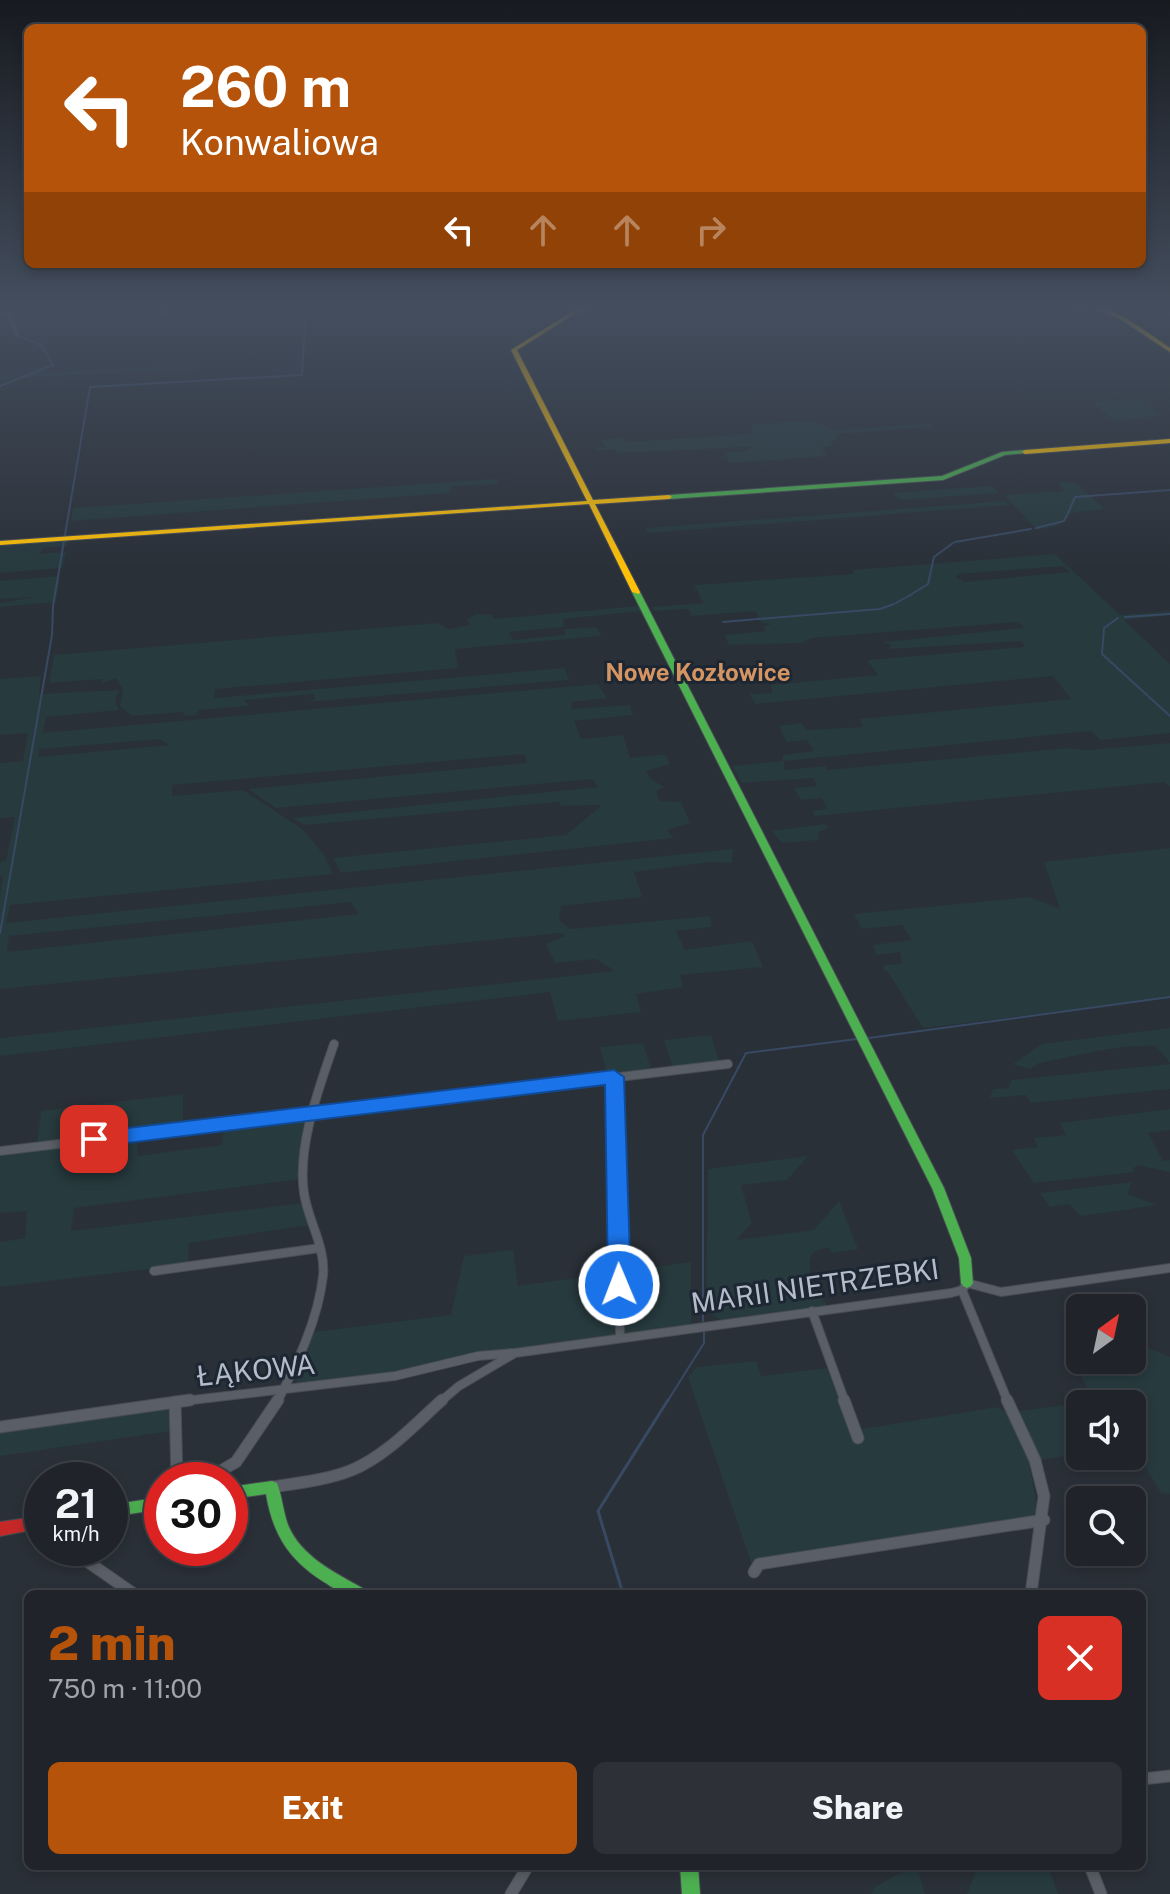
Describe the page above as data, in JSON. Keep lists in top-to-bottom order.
{
  "streets": {
    "street": ["MARII NIETRZEBKI", "ŁĄKOWA"]
  },
  "crossings": [
    ["MARII NIETRZEBKI", "ŁĄKOWA"]
  ],
  "districts": ["Nowe Kozłowice"],
  "north": "top right",
  "page": {
    "turn": ["260 m", "Konwaliowa"],
    "speed": "21 km/h",
    "limit": "30",
    "heading": ["2 min", "750 m · 11:00"],
    "buttons": ["Exit", "Share"]
  }
}
